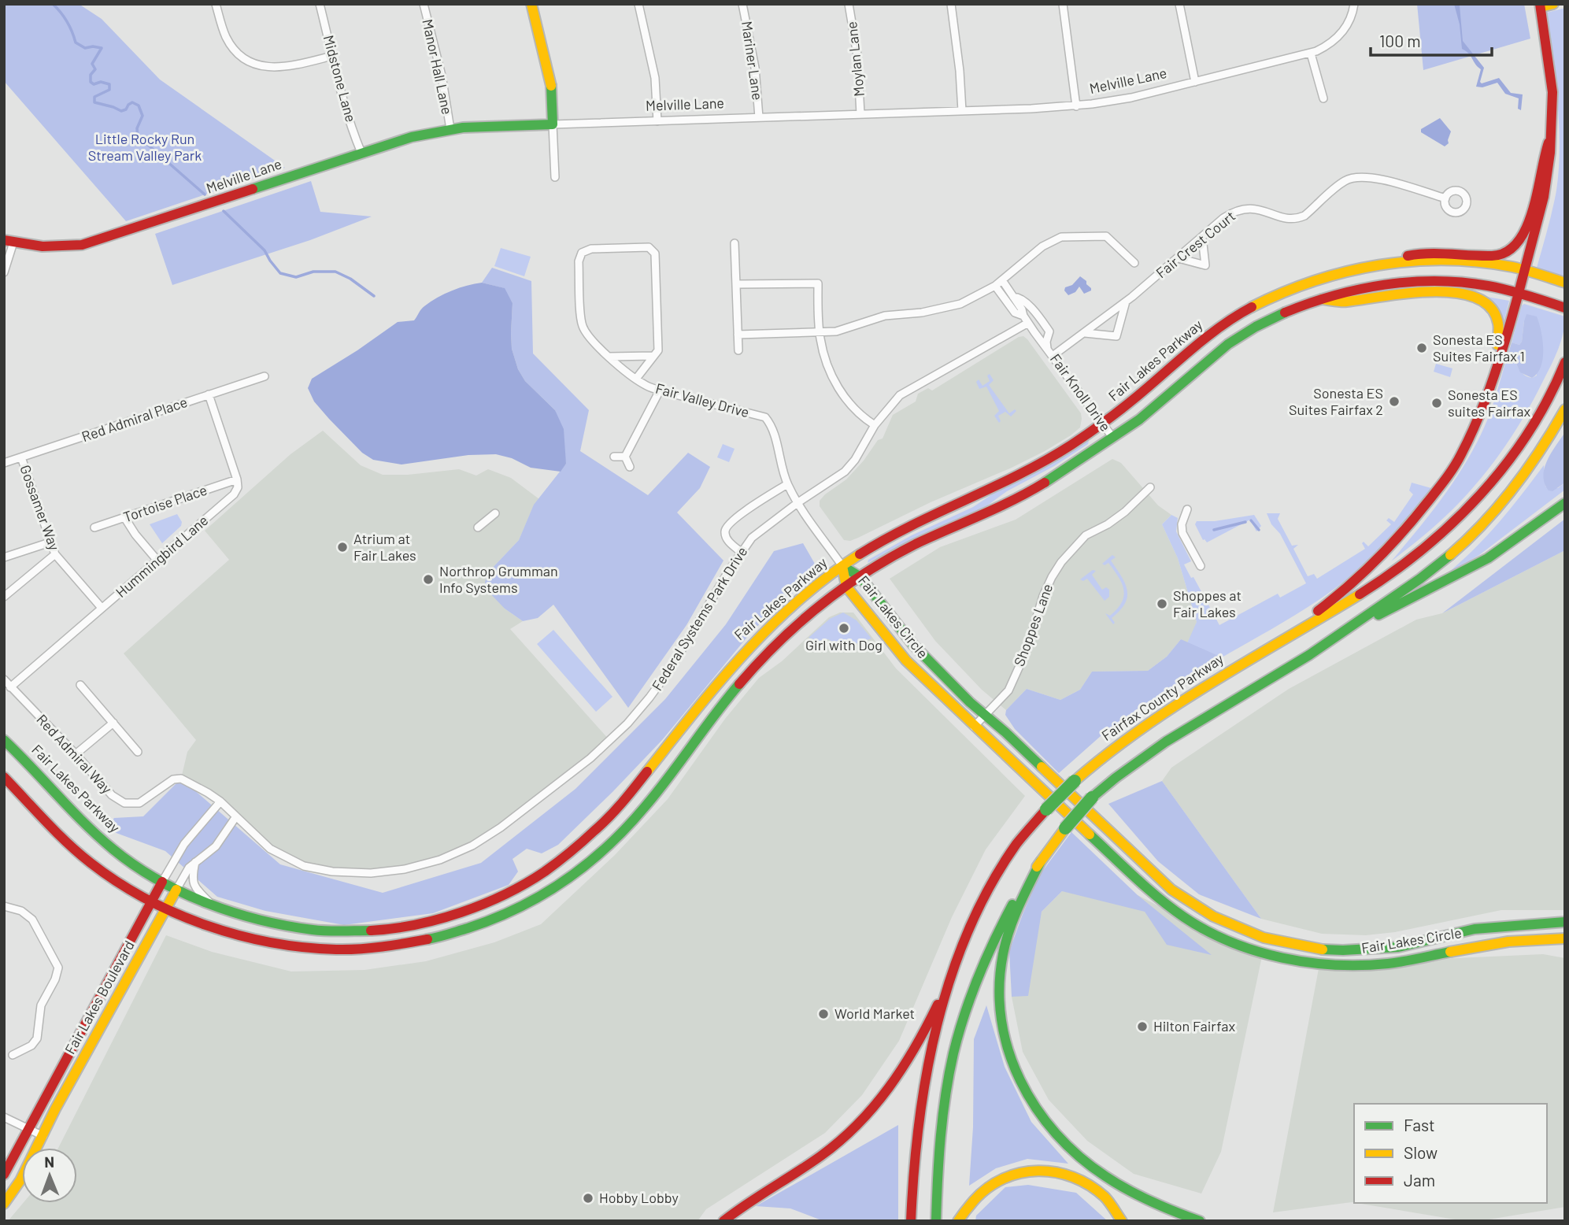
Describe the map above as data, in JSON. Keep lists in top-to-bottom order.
{
  "streets": {
    "main road": [
      "Melville Lane",
      "Fair Lakes Parkway",
      "Fair Lakes Circle",
      "Fairfax County Parkway",
      "Fair Lakes Boulevard"
    ],
    "street": [
      "Moylan Lane",
      "Mariner Lane",
      "Manor Hall Lane",
      "Midstone Lane",
      "Fair Crest Court",
      "Fair Knoll Drive",
      "Fair Valley Drive",
      "Red Admiral Place",
      "Tortoise Place",
      "Gossamer Way",
      "Hummingbird Lane",
      "Federal Systems Park Drive",
      "Shoppes Lane",
      "Red Admiral Way"
    ]
  },
  "crossings": [
    ["Moylan Lane", "Melville Lane"],
    ["Mariner Lane", "Melville Lane"],
    ["Manor Hall Lane", "Melville Lane"],
    ["Midstone Lane", "Melville Lane"],
    ["Fair Crest Court", "Fair Knoll Drive"],
    ["Fair Lakes Parkway", "Fair Knoll Drive"],
    ["Fair Lakes Parkway", "Fair Valley Drive"],
    ["Fair Lakes Parkway", "Fair Lakes Circle"],
    ["Fair Lakes Parkway", "Fair Lakes Boulevard"],
    ["Fair Knoll Drive", "Federal Systems Park Drive"],
    ["Fair Valley Drive", "Fair Lakes Circle"],
    ["Fair Valley Drive", "Federal Systems Park Drive"],
    ["Red Admiral Place", "Gossamer Way"],
    ["Tortoise Place", "Hummingbird Lane"],
    ["Gossamer Way", "Hummingbird Lane"],
    ["Hummingbird Lane", "Red Admiral Way"],
    ["Fair Lakes Circle", "Shoppes Lane"],
    ["Federal Systems Park Drive", "Red Admiral Way"],
    ["Federal Systems Park Drive", "Fair Lakes Boulevard"]
  ],
  "parks": ["Little Rocky Run Stream Valley Park"],
  "places": [
    "Sonesta ES Suites Fairfax 1",
    "Sonesta ES Suites Fairfax 2",
    "Sonesta ES suites Fairfax",
    "Atrium at Fair Lakes",
    "Northrop Grumman Info Systems",
    "Shoppes at Fair Lakes",
    "Girl with Dog",
    "World Market",
    "Hilton Fairfax",
    "Hobby Lobby"
  ],
  "legend": ["Fast", "Slow", "Jam"],
  "scale_bar": "100 m",
  "north": "top"
}
